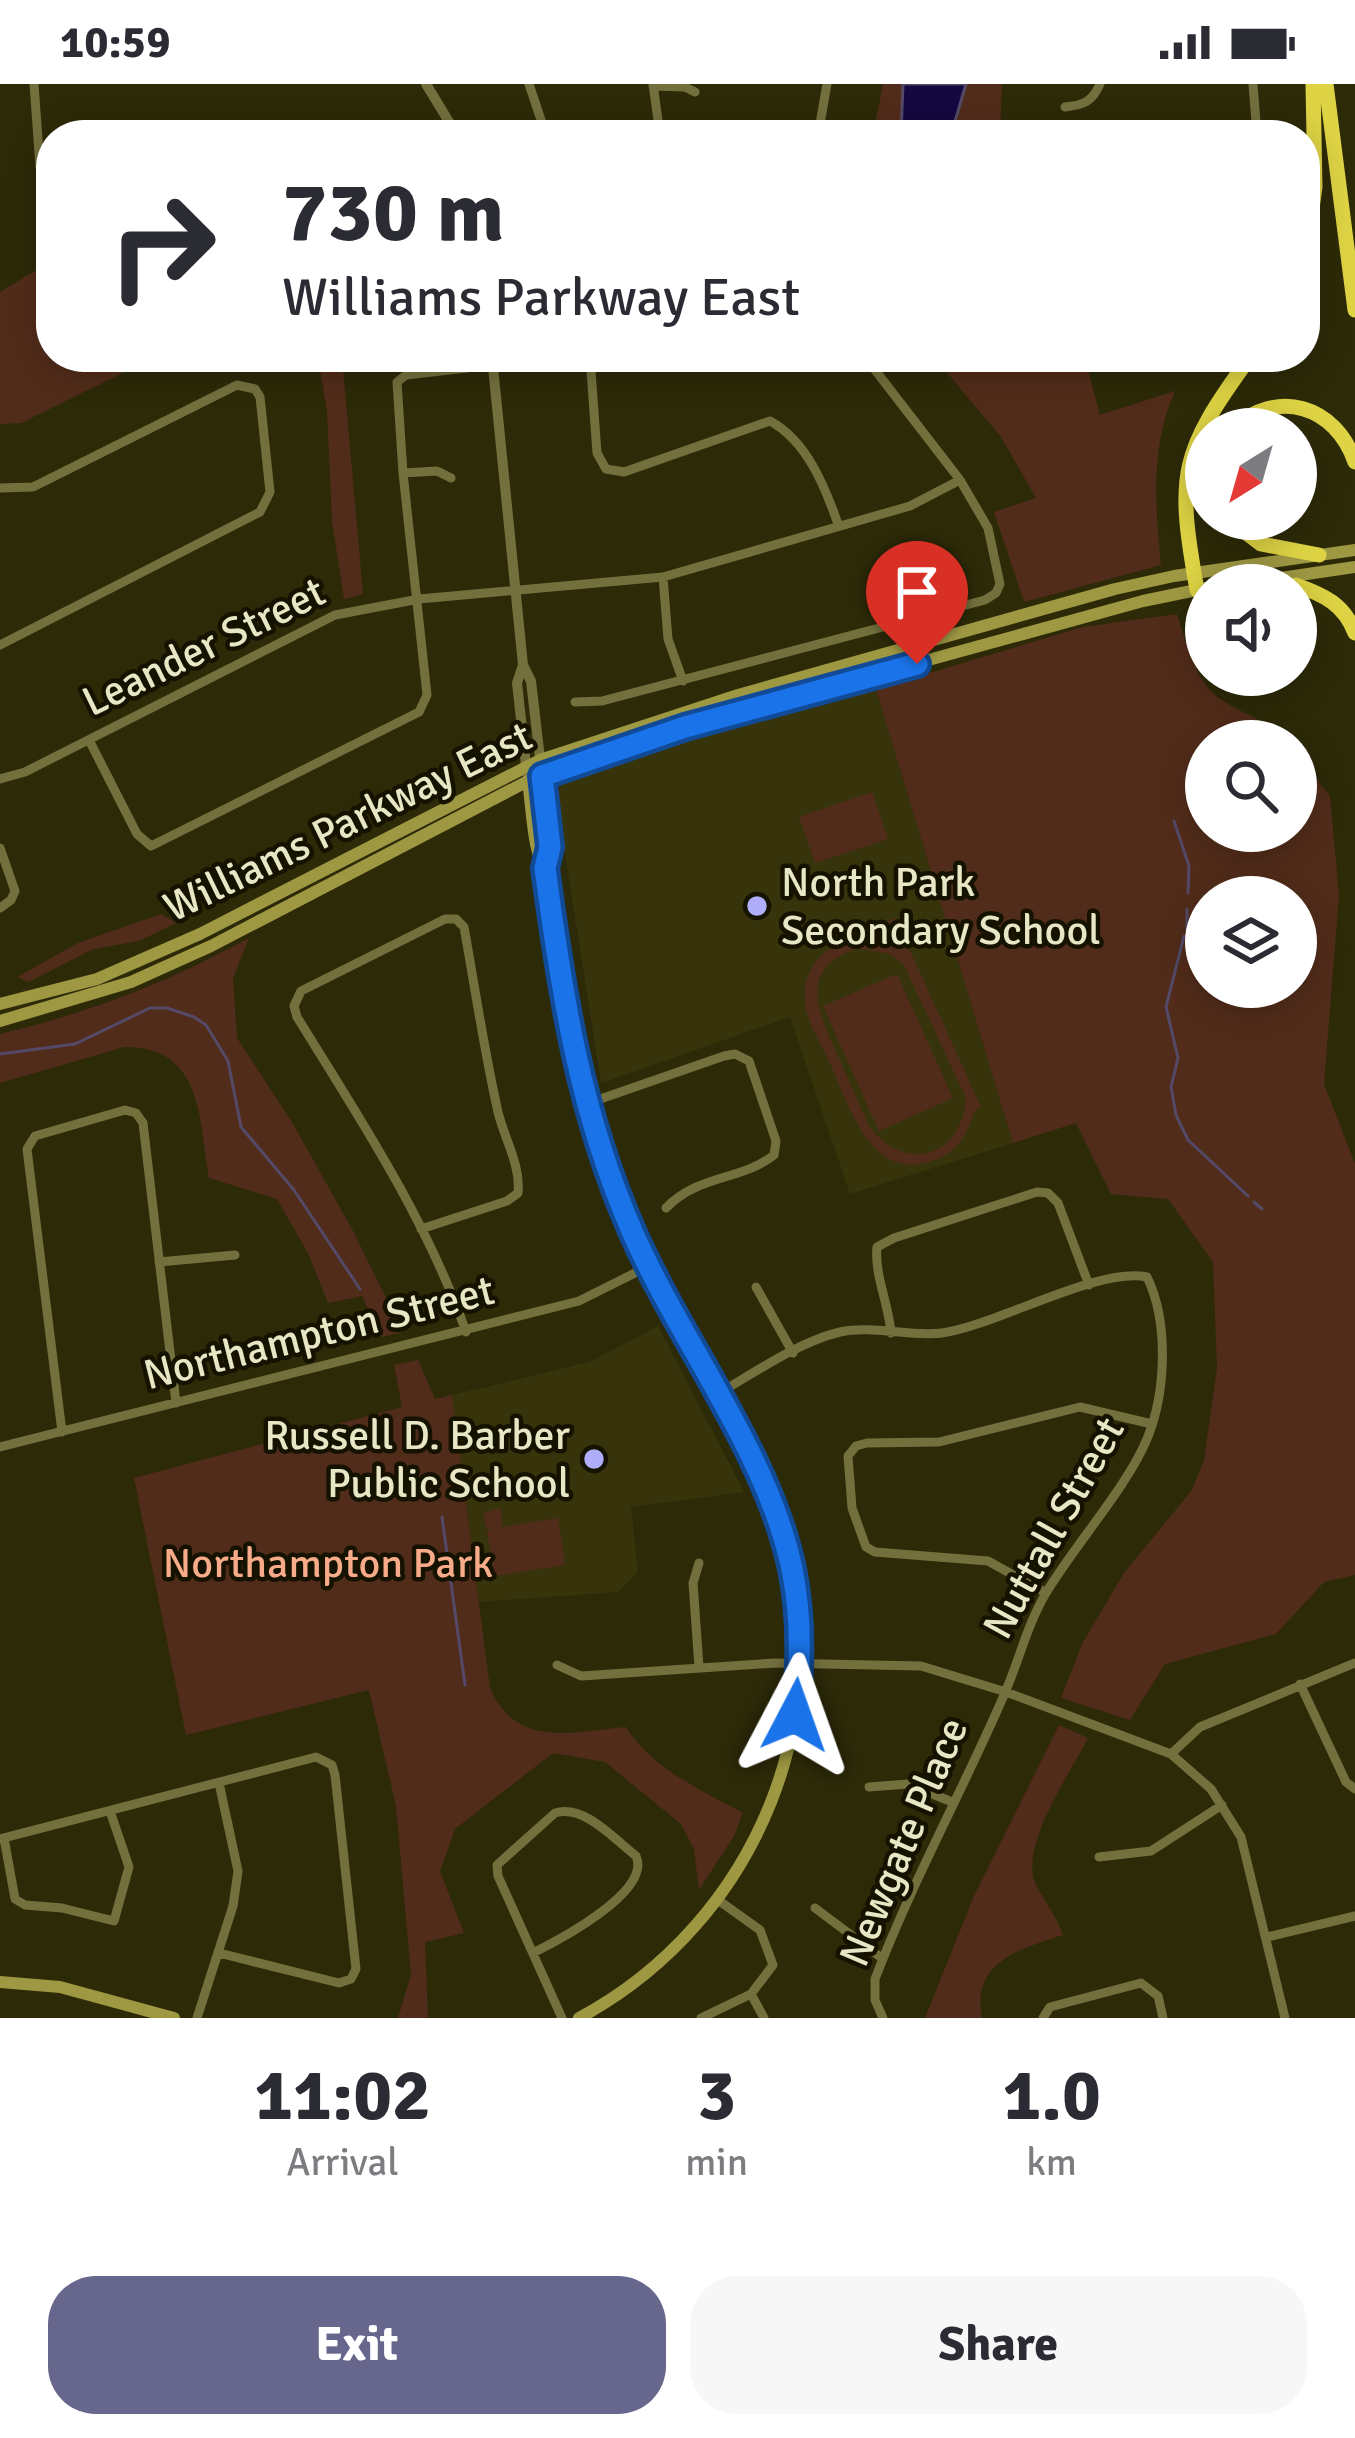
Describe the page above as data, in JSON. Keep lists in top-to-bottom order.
{
  "streets": {
    "main road": ["Williams Parkway East"],
    "street": [
      "Leander Street",
      "Northampton Street",
      "Nuttall Street",
      "Newgate Place"
    ]
  },
  "crossings": [
    ["Nuttall Street", "Newgate Place"]
  ],
  "parks": ["Northampton Park"],
  "places": ["North Park Secondary School", "Russell D. Barber Public School"],
  "north": "bottom left",
  "page": {
    "status": "10:59",
    "turn": ["730 m", "Williams Parkway East"],
    "eta": [
      "11:02",
      "Arrival",
      "3",
      "min",
      "1.0",
      "km"
    ],
    "buttons": ["Exit", "Share"]
  }
}
